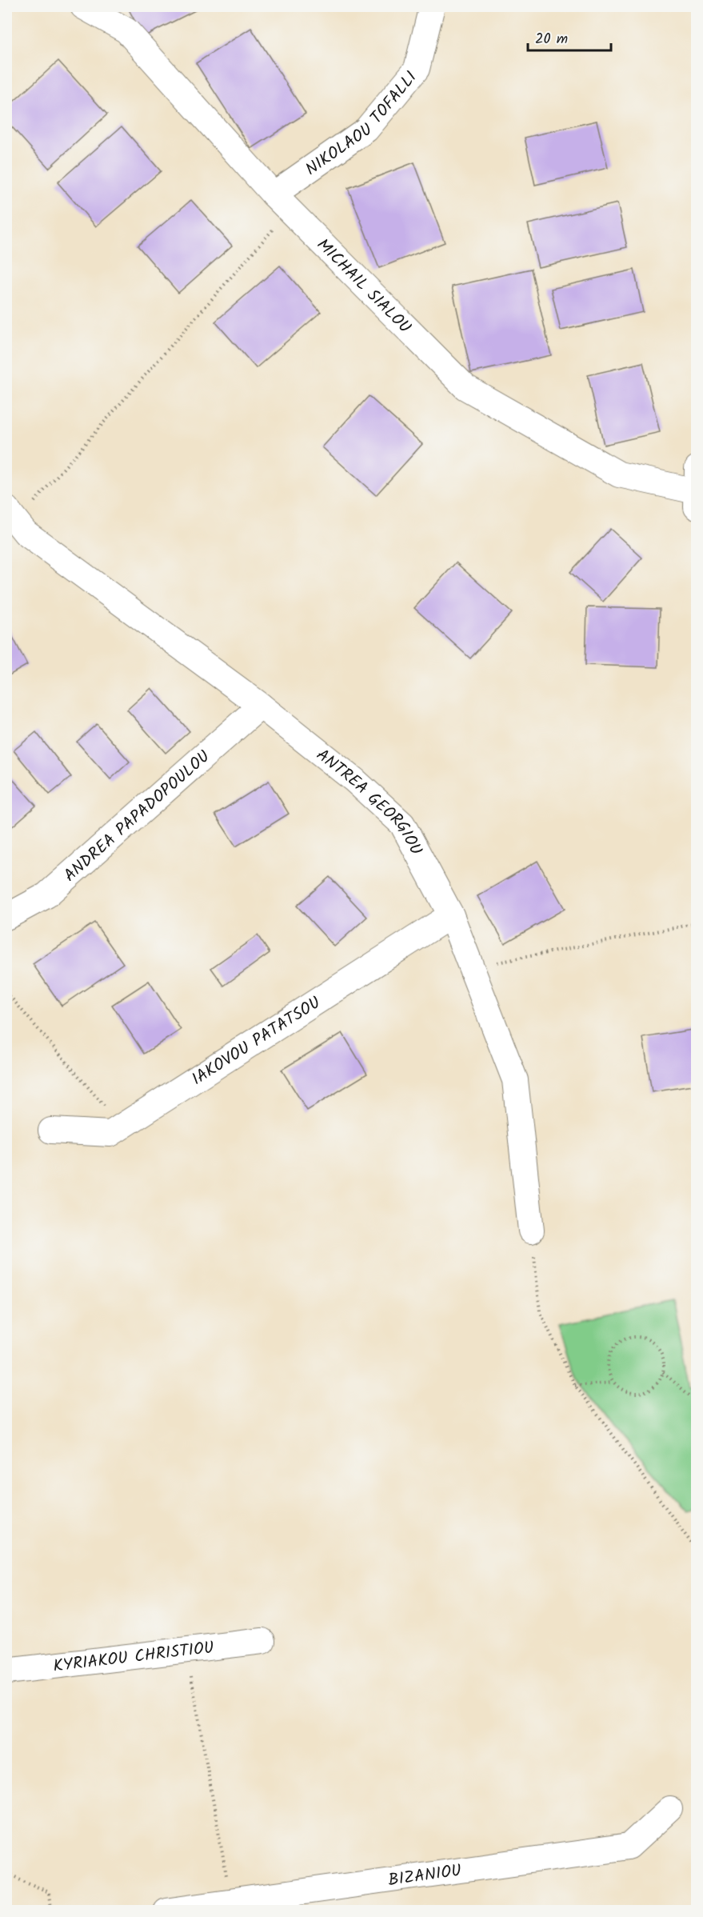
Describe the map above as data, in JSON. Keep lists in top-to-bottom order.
{
  "streets": {
    "street": [
      "NIKOLAOU TOFALLI",
      "MICHAIL SIALOU",
      "ANTREA GEORGIOU",
      "ANDREA PAPADOPOULOU",
      "IAKOVOU PATATSOU",
      "KYRIAKOU CHRISTIOU",
      "BIZANIOU"
    ]
  },
  "crossings": [
    ["NIKOLAOU TOFALLI", "MICHAIL SIALOU"],
    ["ANTREA GEORGIOU", "ANDREA PAPADOPOULOU"],
    ["ANTREA GEORGIOU", "IAKOVOU PATATSOU"]
  ],
  "scale_bar": "20 m"
}
